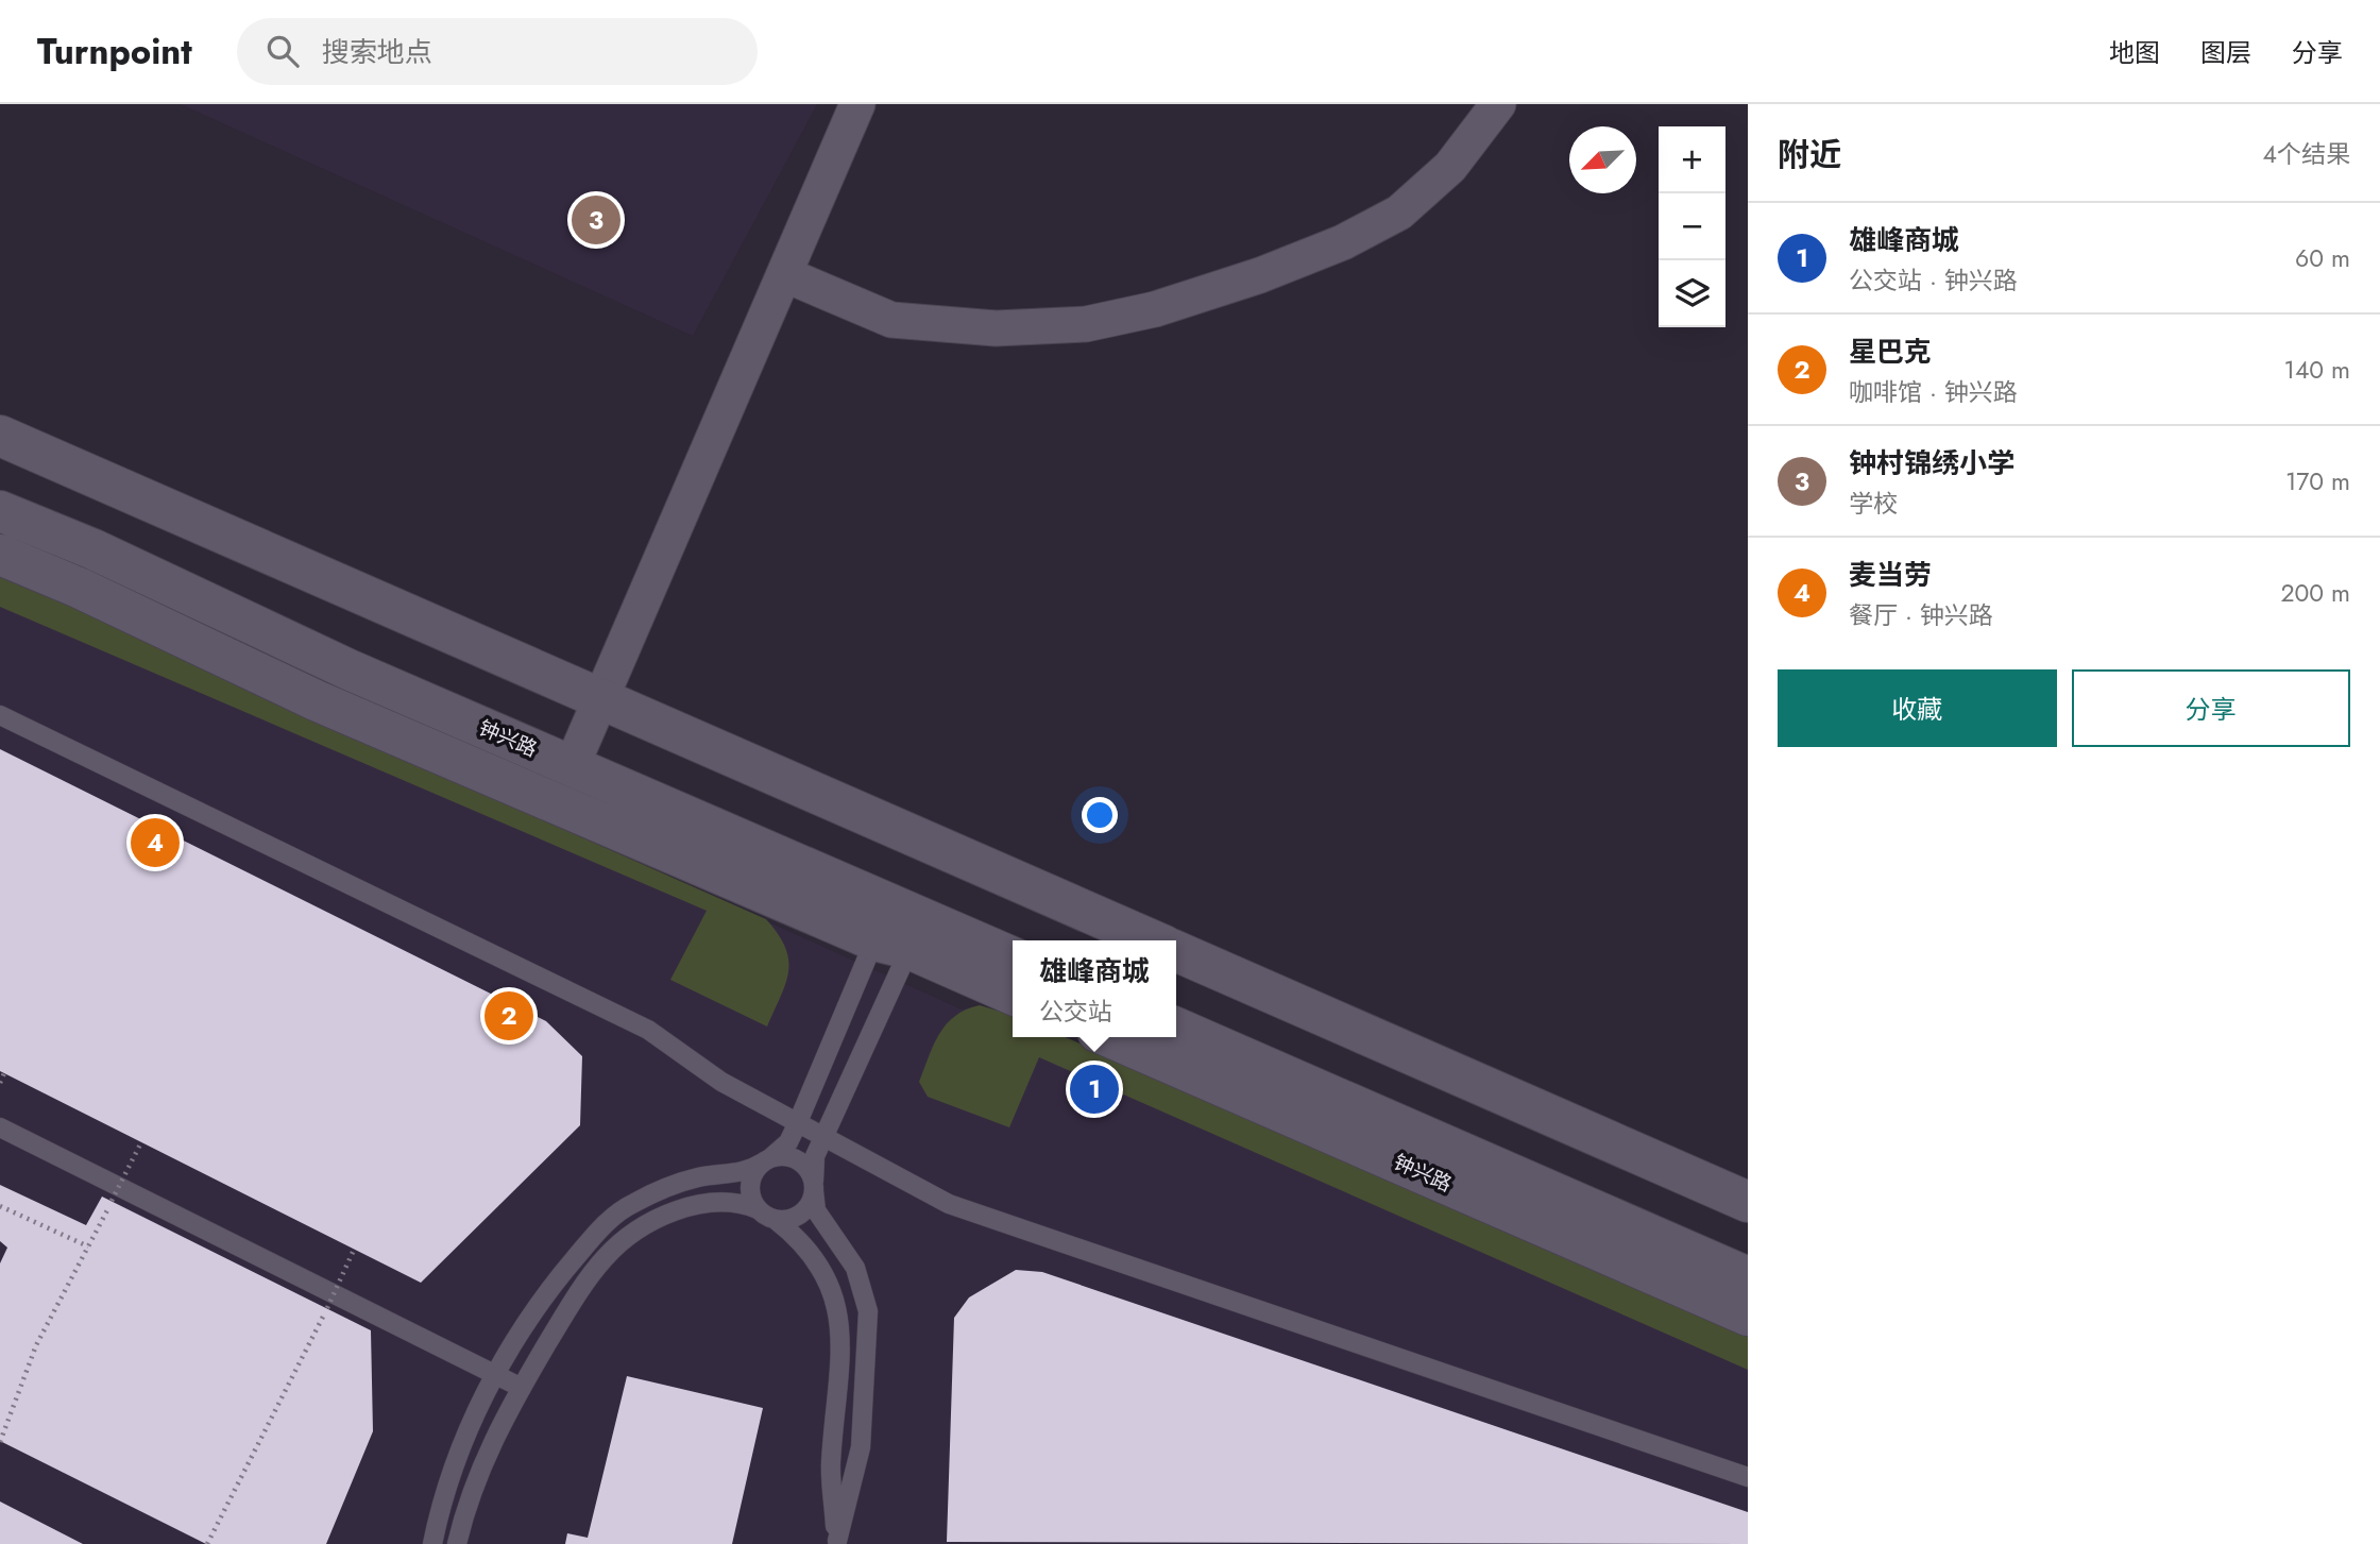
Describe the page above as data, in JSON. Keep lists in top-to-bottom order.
{
  "streets": {
    "main road": ["钟兴路"]
  },
  "north": "bottom left",
  "page": {
    "header": "Turnpoint",
    "search": "搜索地点",
    "nav": ["地图", "图层", "分享"],
    "heading": ["附近", "4个结果"],
    "map_buttons": ["+", "−"],
    "pins": [
      "3",
      "4",
      "2",
      "1"
    ],
    "list": [
      {
        "mark": "1",
        "name": "雄峰商城",
        "note": "公交站 · 钟兴路",
        "value": "60 m"
      },
      {
        "mark": "2",
        "name": "星巴克",
        "note": "咖啡馆 · 钟兴路",
        "value": "140 m"
      },
      {
        "mark": "3",
        "name": "钟村锦绣小学",
        "note": "学校",
        "value": "170 m"
      },
      {
        "mark": "4",
        "name": "麦当劳",
        "note": "餐厅 · 钟兴路",
        "value": "200 m"
      }
    ],
    "buttons": ["收藏", "分享"],
    "popup": ["雄峰商城", "公交站"]
  }
}
